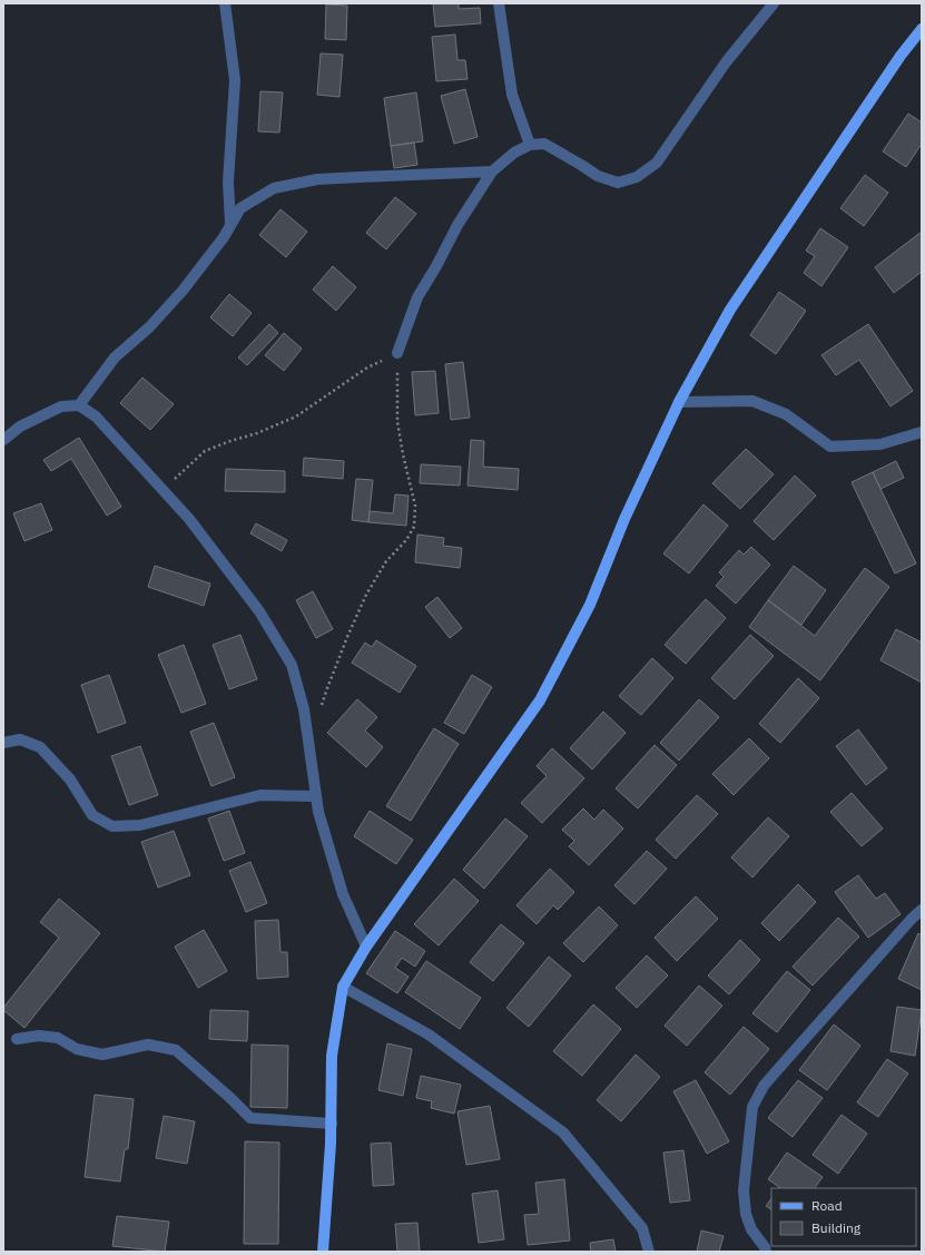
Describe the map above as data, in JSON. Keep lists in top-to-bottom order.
{
  "legend": ["Road", "Building"]
}
